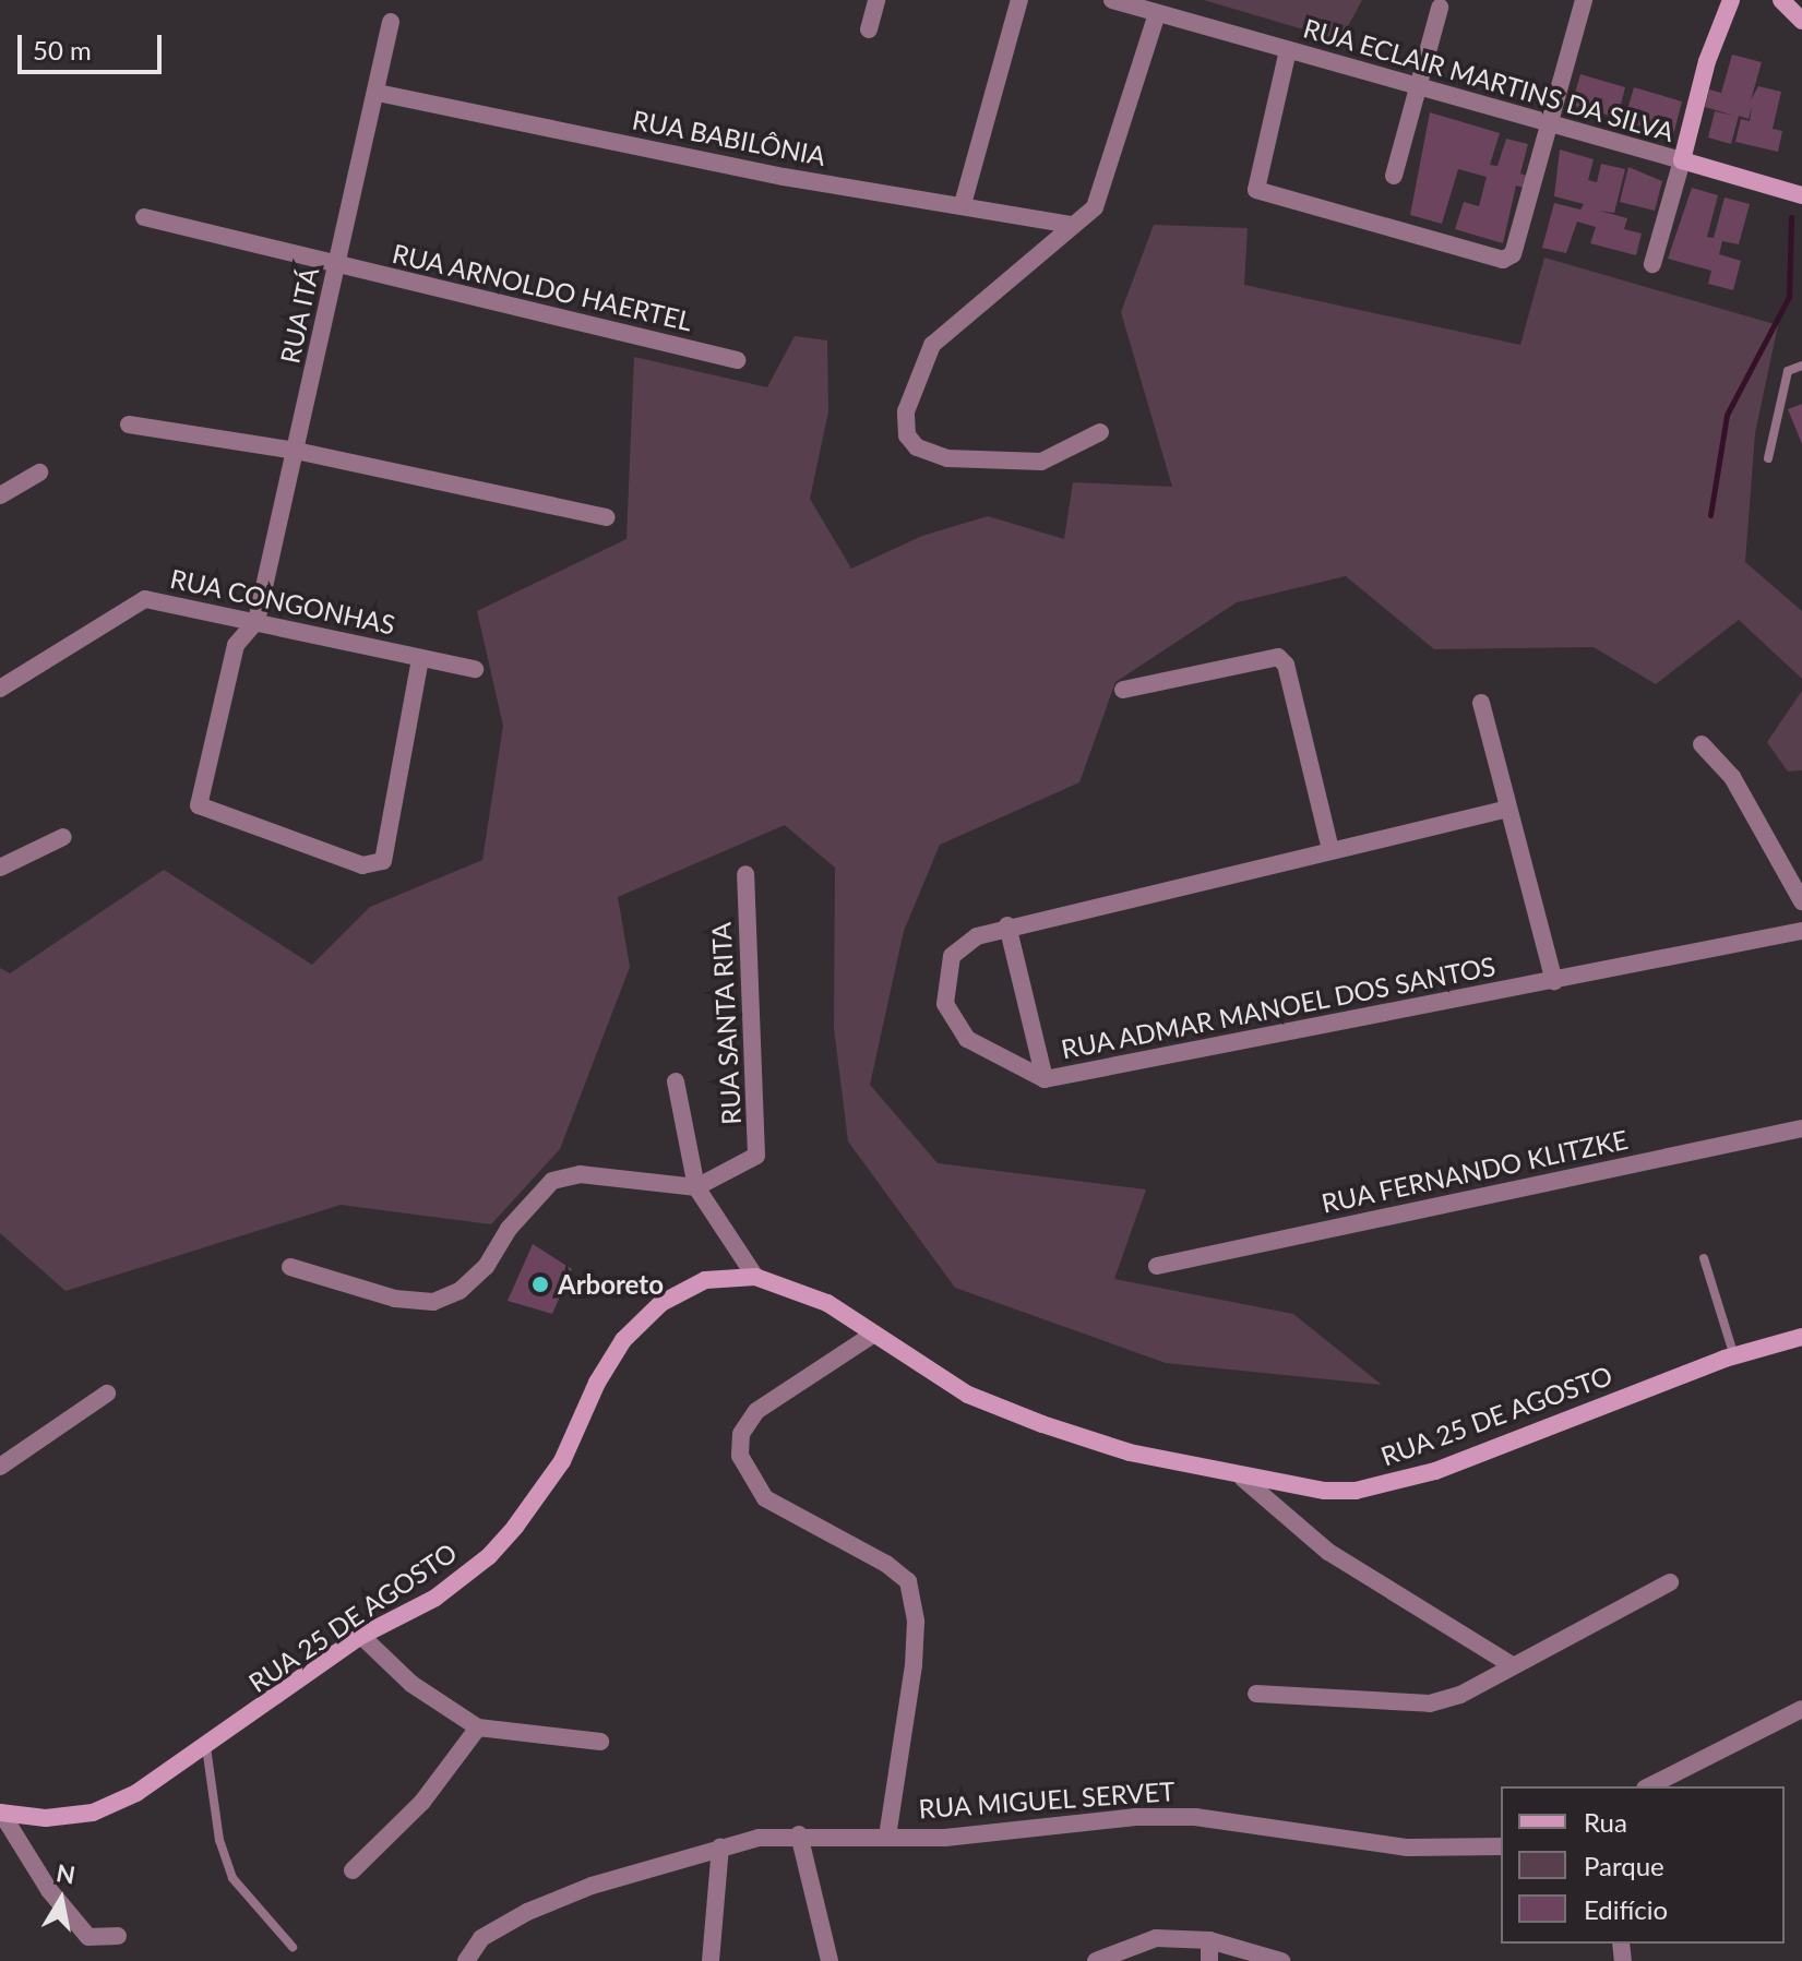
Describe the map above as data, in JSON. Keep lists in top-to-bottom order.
{
  "streets": {
    "street": [
      "RUA ECLAIR MARTINS DA SILVA",
      "RUA BABILÔNIA",
      "RUA ARNOLDO HAERTEL",
      "RUA ITÁ",
      "RUA CONGONHAS",
      "RUA ADMAR MANOEL DOS SANTOS",
      "RUA SANTA RITA",
      "RUA FERNANDO KLITZKE",
      "RUA 25 DE AGOSTO",
      "RUA MIGUEL SERVET"
    ]
  },
  "crossings": [
    ["RUA BABILÔNIA", "RUA ITÁ"],
    ["RUA ARNOLDO HAERTEL", "RUA ITÁ"],
    ["RUA ITÁ", "RUA CONGONHAS"]
  ],
  "places": ["Arboreto"],
  "legend": ["Rua", "Parque", "Edifício"],
  "scale_bar": "50 m",
  "north": "top"
}
